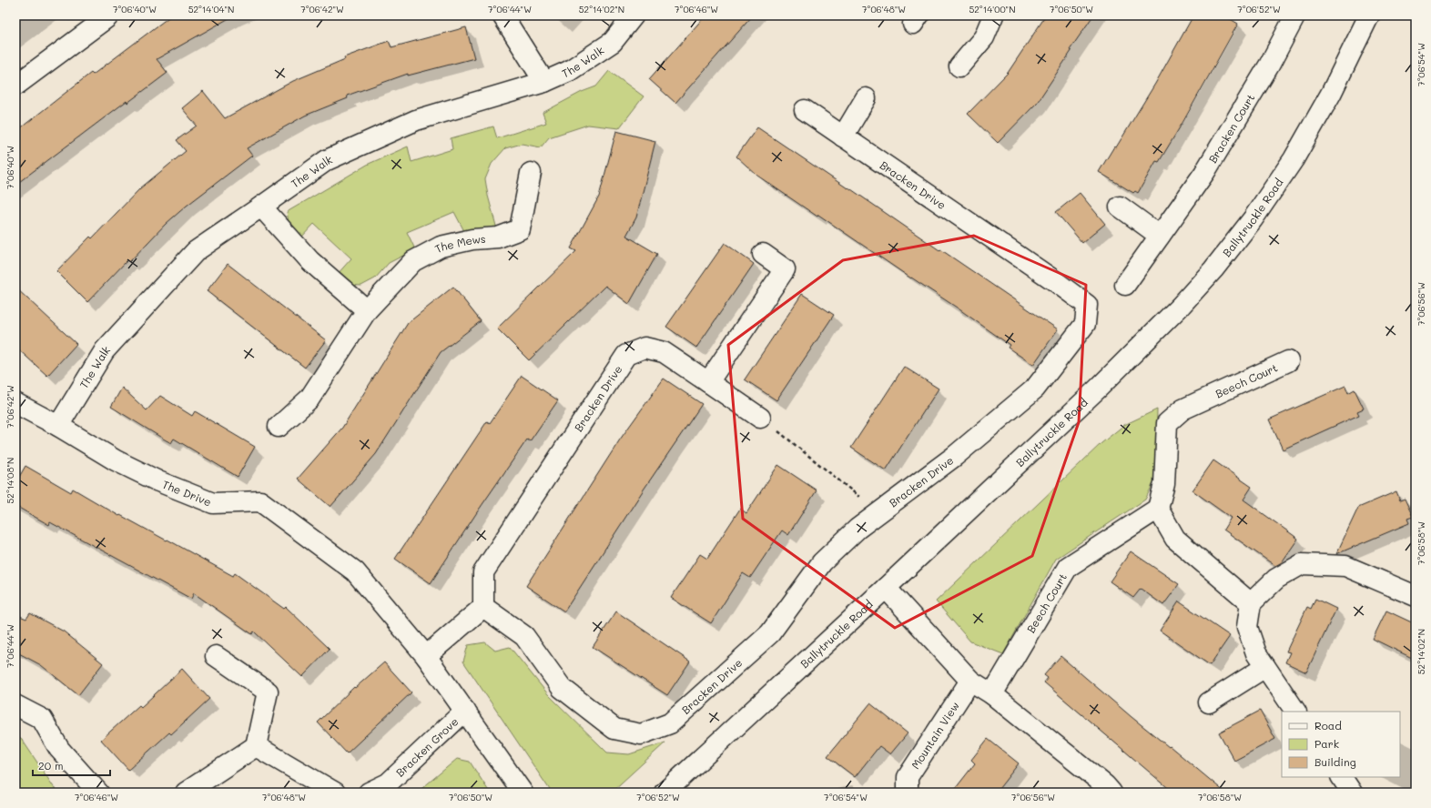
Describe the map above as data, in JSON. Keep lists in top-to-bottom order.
{
  "streets": {
    "street": [
      "The Walk",
      "Bracken Court",
      "Bracken Drive",
      "Ballytruckle Road",
      "The Mews",
      "Beech Court",
      "The Drive",
      "Mountain View",
      "Bracken Grove"
    ]
  },
  "crossings": [
    ["The Walk", "The Drive"],
    ["The Drive", "Bracken Grove"]
  ],
  "legend": ["Road", "Park", "Building"],
  "scale_bar": "20 m",
  "coordinates": [
    "7°06'40\"W",
    "52°14'04\"N",
    "7°06'42\"W",
    "7°06'44\"W",
    "52°14'02\"N",
    "7°06'46\"W",
    "7°06'48\"W",
    "52°14'00\"N",
    "7°06'50\"W",
    "7°06'52\"W",
    "7°06'54\"W",
    "7°06'56\"W",
    "52°14'08\"N",
    "7°06'58\"W"
  ]
}
